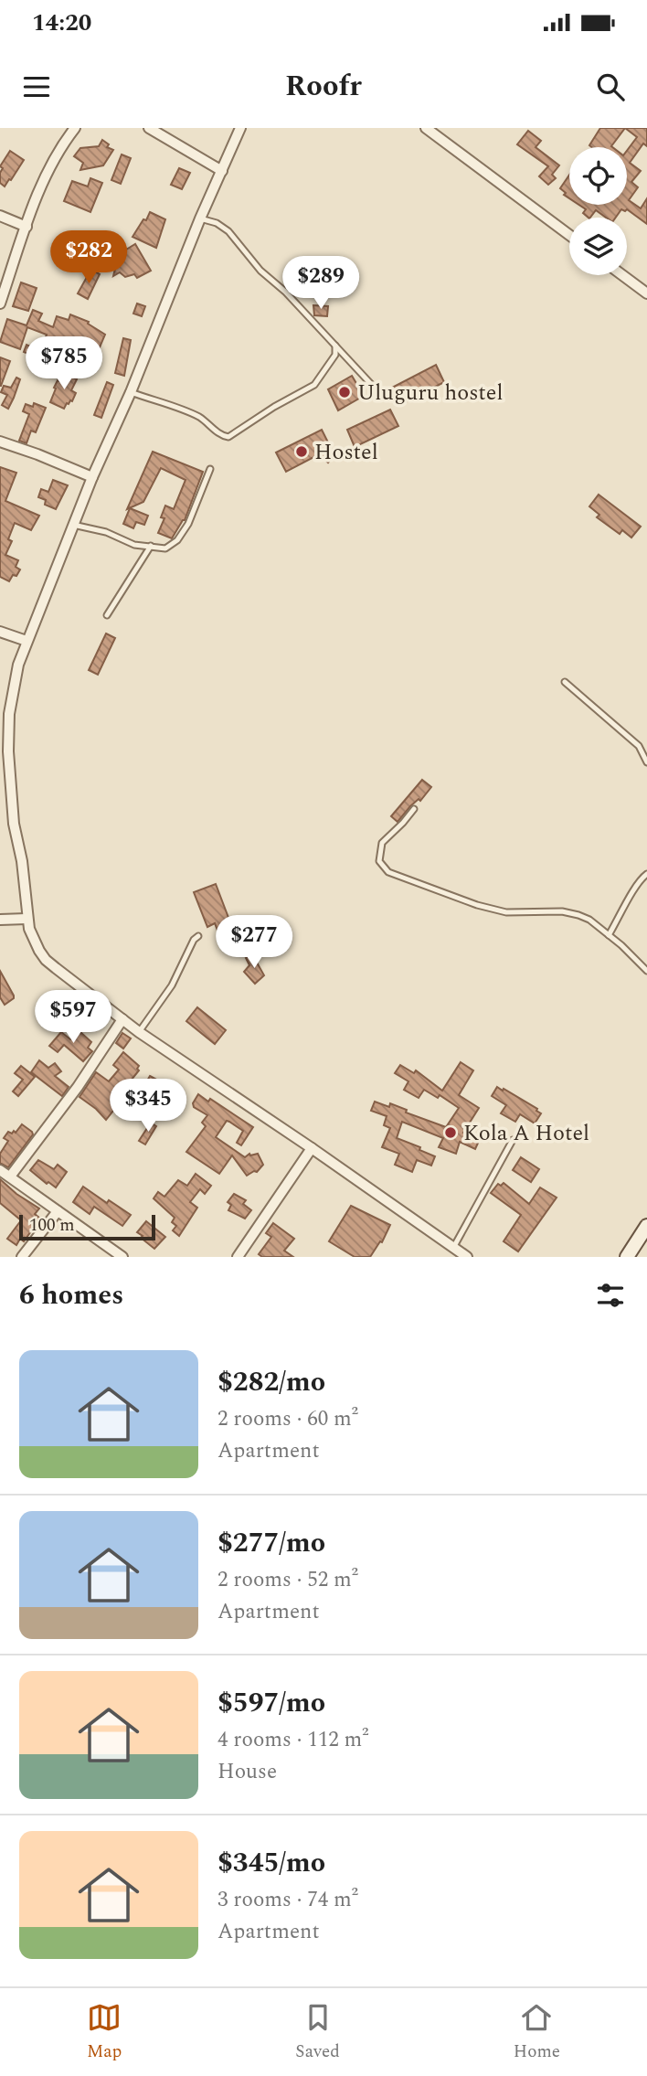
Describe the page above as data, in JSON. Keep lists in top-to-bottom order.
{
  "places": ["Uluguru hostel", "Hostel", "Kola A Hotel"],
  "scale_bar": "100 m",
  "page": {
    "status": "14:20",
    "header": "Roofr",
    "price": [
      "$282",
      "$289",
      "$785",
      "$277",
      "$597",
      "$345"
    ],
    "scale": "100 m",
    "heading": "6 homes",
    "list": [
      {
        "name": "$282/mo",
        "note": "2 rooms · 60 m² · Apartment"
      },
      {
        "name": "$277/mo",
        "note": "2 rooms · 52 m² · Apartment"
      },
      {
        "name": "$597/mo",
        "note": "4 rooms · 112 m² · House"
      },
      {
        "name": "$345/mo",
        "note": "3 rooms · 74 m² · Apartment"
      }
    ],
    "tabs": ["Map", "Saved", "Home"]
  }
}
